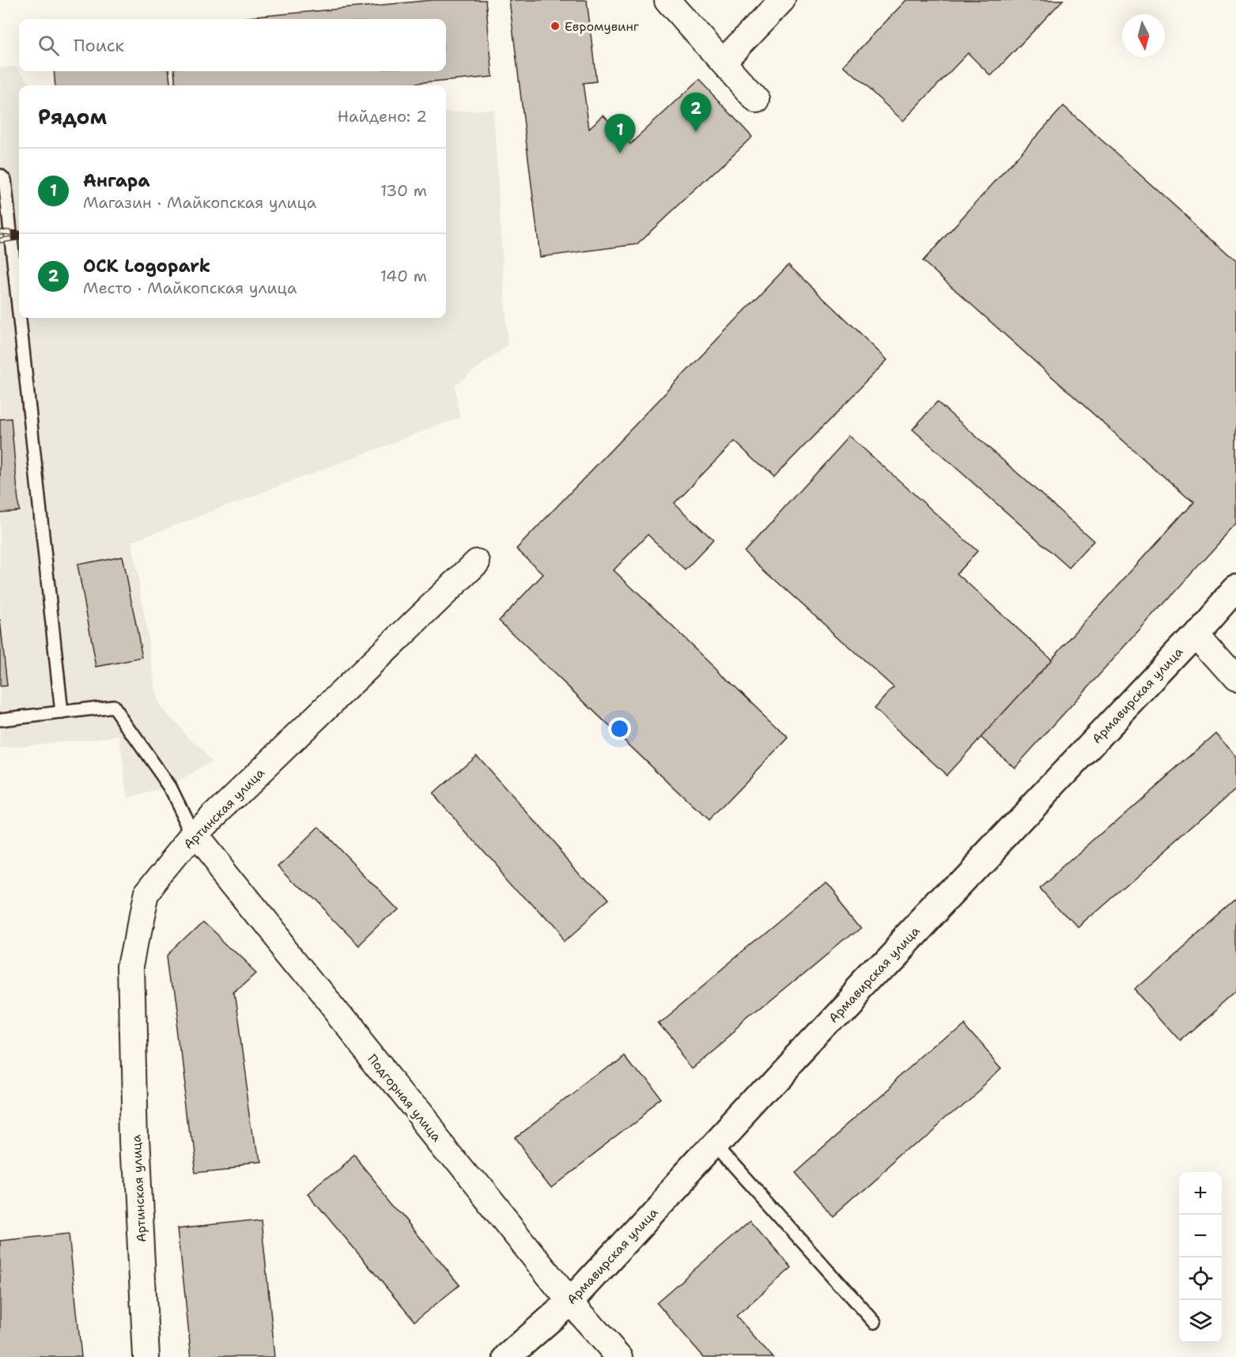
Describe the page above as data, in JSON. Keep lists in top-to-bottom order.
{
  "streets": {
    "main road": ["Армавирская улица"],
    "street": ["Артинская улица", "Подгорная улица"]
  },
  "crossings": [
    ["Армавирская улица", "Подгорная улица"],
    ["Артинская улица", "Подгорная улица"]
  ],
  "places": ["Евромувинг"],
  "north": "bottom",
  "page": {
    "search": "Поиск",
    "heading": ["Рядом", "Найдено: 2"],
    "pins": ["2", "1"],
    "list": [
      {
        "mark": "1",
        "name": "Ангара",
        "note": "Магазин · Майкопская улица",
        "value": "130 m"
      },
      {
        "mark": "2",
        "name": "ОСК Logopark",
        "note": "Место · Майкопская улица",
        "value": "140 m"
      }
    ],
    "map_buttons": ["+", "−"]
  }
}
